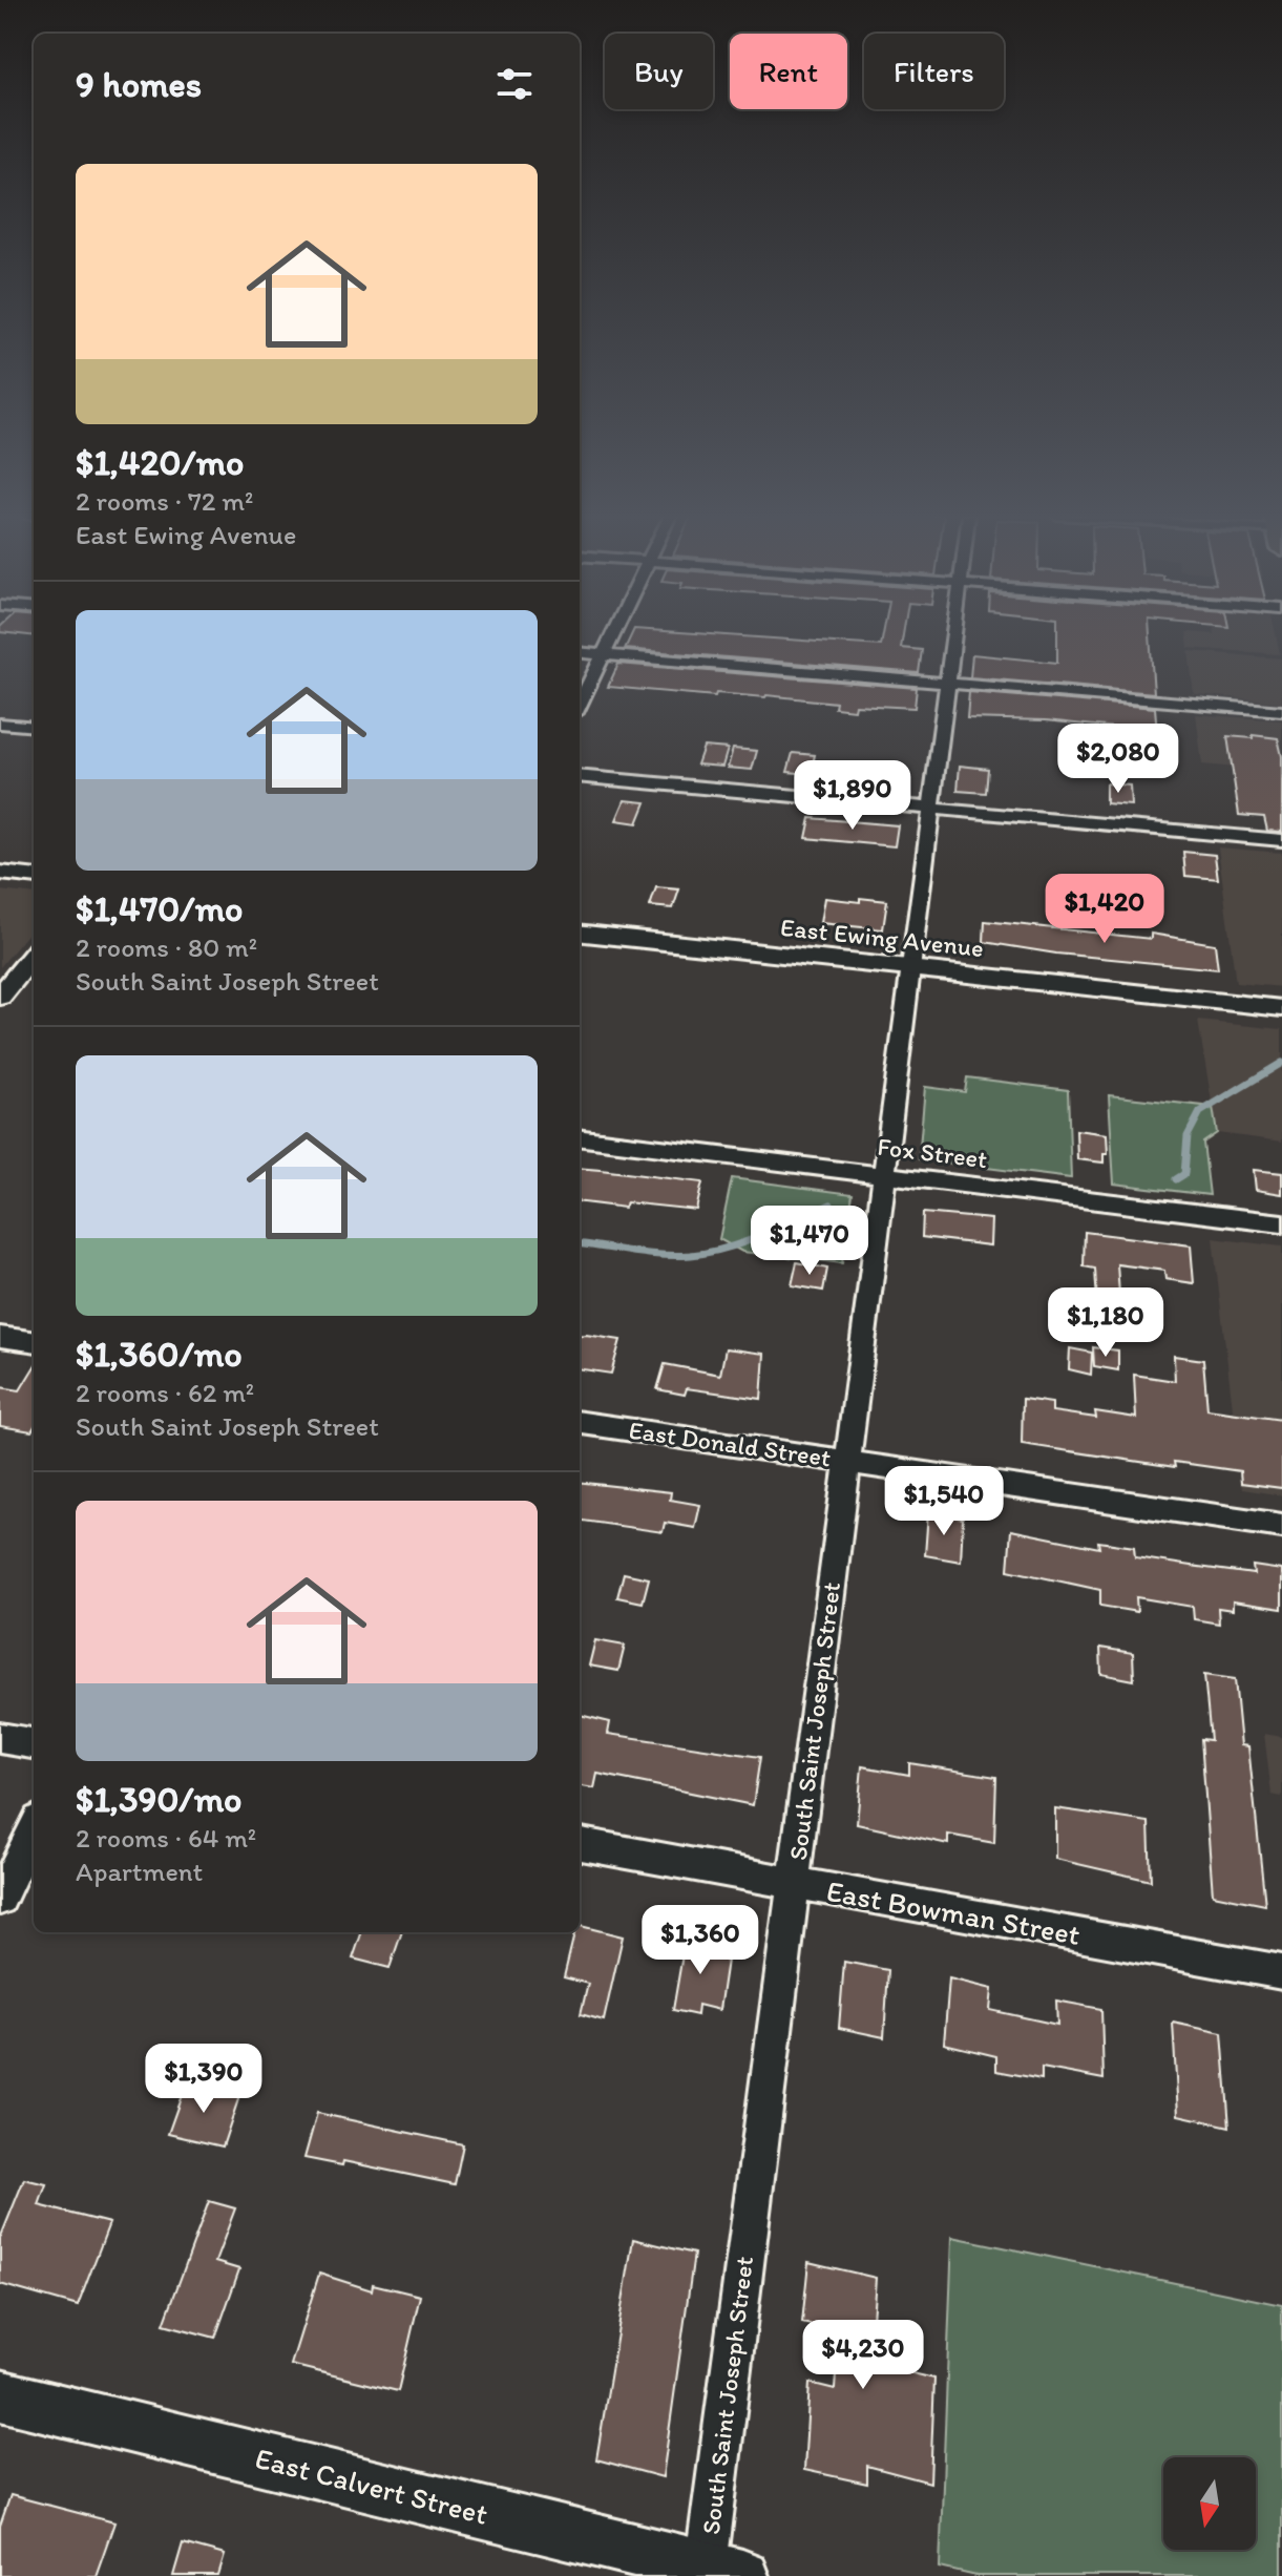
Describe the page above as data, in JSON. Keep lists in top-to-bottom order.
{
  "streets": {
    "street": [
      "East Ewing Avenue",
      "Fox Street",
      "East Donald Street",
      "South Saint Joseph Street",
      "East Bowman Street",
      "East Calvert Street"
    ]
  },
  "crossings": [
    ["East Ewing Avenue", "South Saint Joseph Street"],
    ["Fox Street", "South Saint Joseph Street"],
    ["East Donald Street", "South Saint Joseph Street"],
    ["South Saint Joseph Street", "East Bowman Street"],
    ["South Saint Joseph Street", "East Calvert Street"]
  ],
  "north": "bottom",
  "page": {
    "chip": ["Buy", "Rent", "Filters"],
    "heading": "9 homes",
    "list": [
      {
        "name": "$1,420/mo",
        "note": "2 rooms · 72 m² · East Ewing Avenue"
      },
      {
        "name": "$1,470/mo",
        "note": "2 rooms · 80 m² · South Saint Joseph Street"
      },
      {
        "name": "$1,360/mo",
        "note": "2 rooms · 62 m² · South Saint Joseph Street"
      },
      {
        "name": "$1,390/mo",
        "note": "2 rooms · 64 m² · Apartment"
      }
    ],
    "price": [
      "$2,080",
      "$1,890",
      "$1,420",
      "$1,470",
      "$1,180",
      "$1,540",
      "$1,360",
      "$1,390",
      "$4,230"
    ]
  }
}
